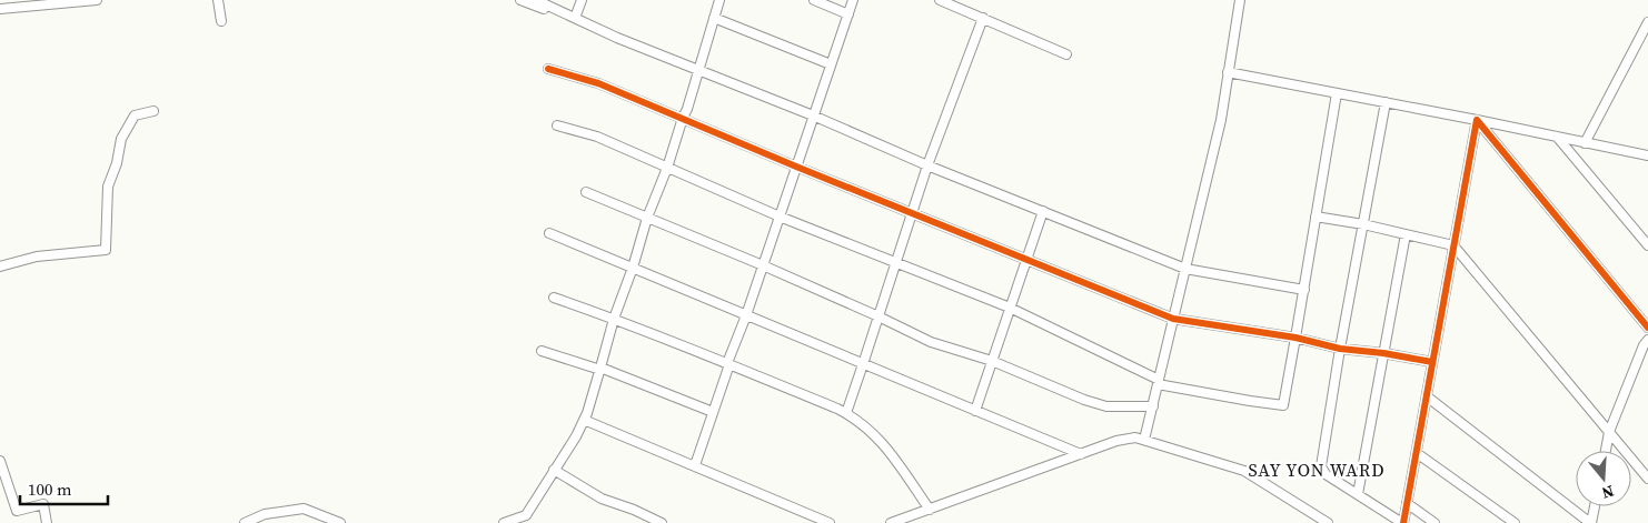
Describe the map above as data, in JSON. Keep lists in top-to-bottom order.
{
  "districts": ["SAY YON WARD"],
  "scale_bar": "100 m",
  "north": "bottom"
}
